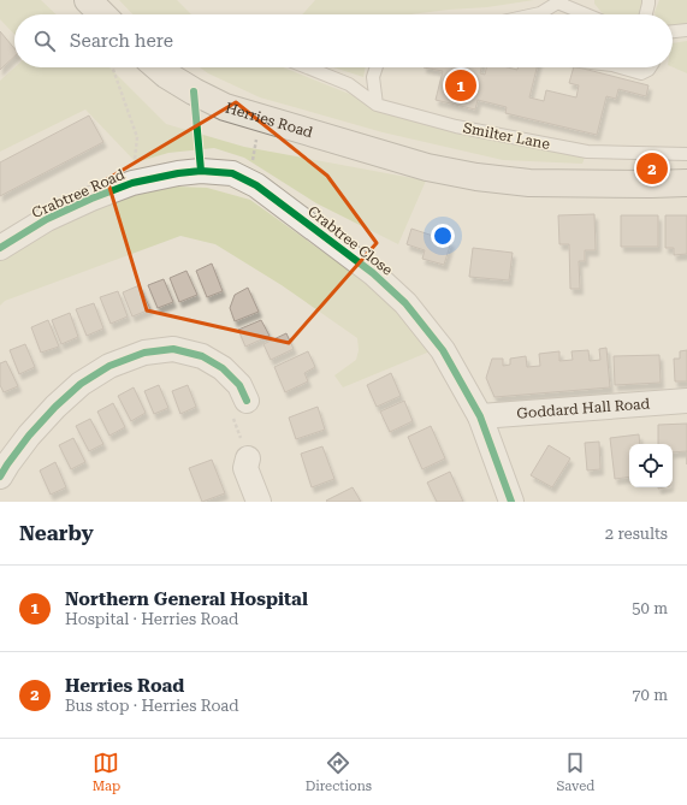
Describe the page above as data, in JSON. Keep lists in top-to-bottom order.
{
  "streets": {
    "main road": ["Herries Road"],
    "street": ["Crabtree Road", "Crabtree Close", "Goddard Hall Road"],
    "lane": ["Smilter Lane"]
  },
  "crossings": [
    ["Crabtree Road", "Crabtree Close"],
    ["Crabtree Close", "Goddard Hall Road"]
  ],
  "page": {
    "search": "Search here",
    "pins": ["1", "2"],
    "heading": ["Nearby", "2 results"],
    "list": [
      {
        "mark": "1",
        "name": "Northern General Hospital",
        "note": "Hospital · Herries Road",
        "value": "50 m"
      },
      {
        "mark": "2",
        "name": "Herries Road",
        "note": "Bus stop · Herries Road",
        "value": "70 m"
      }
    ],
    "nav": ["Map", "Directions", "Saved"]
  }
}
